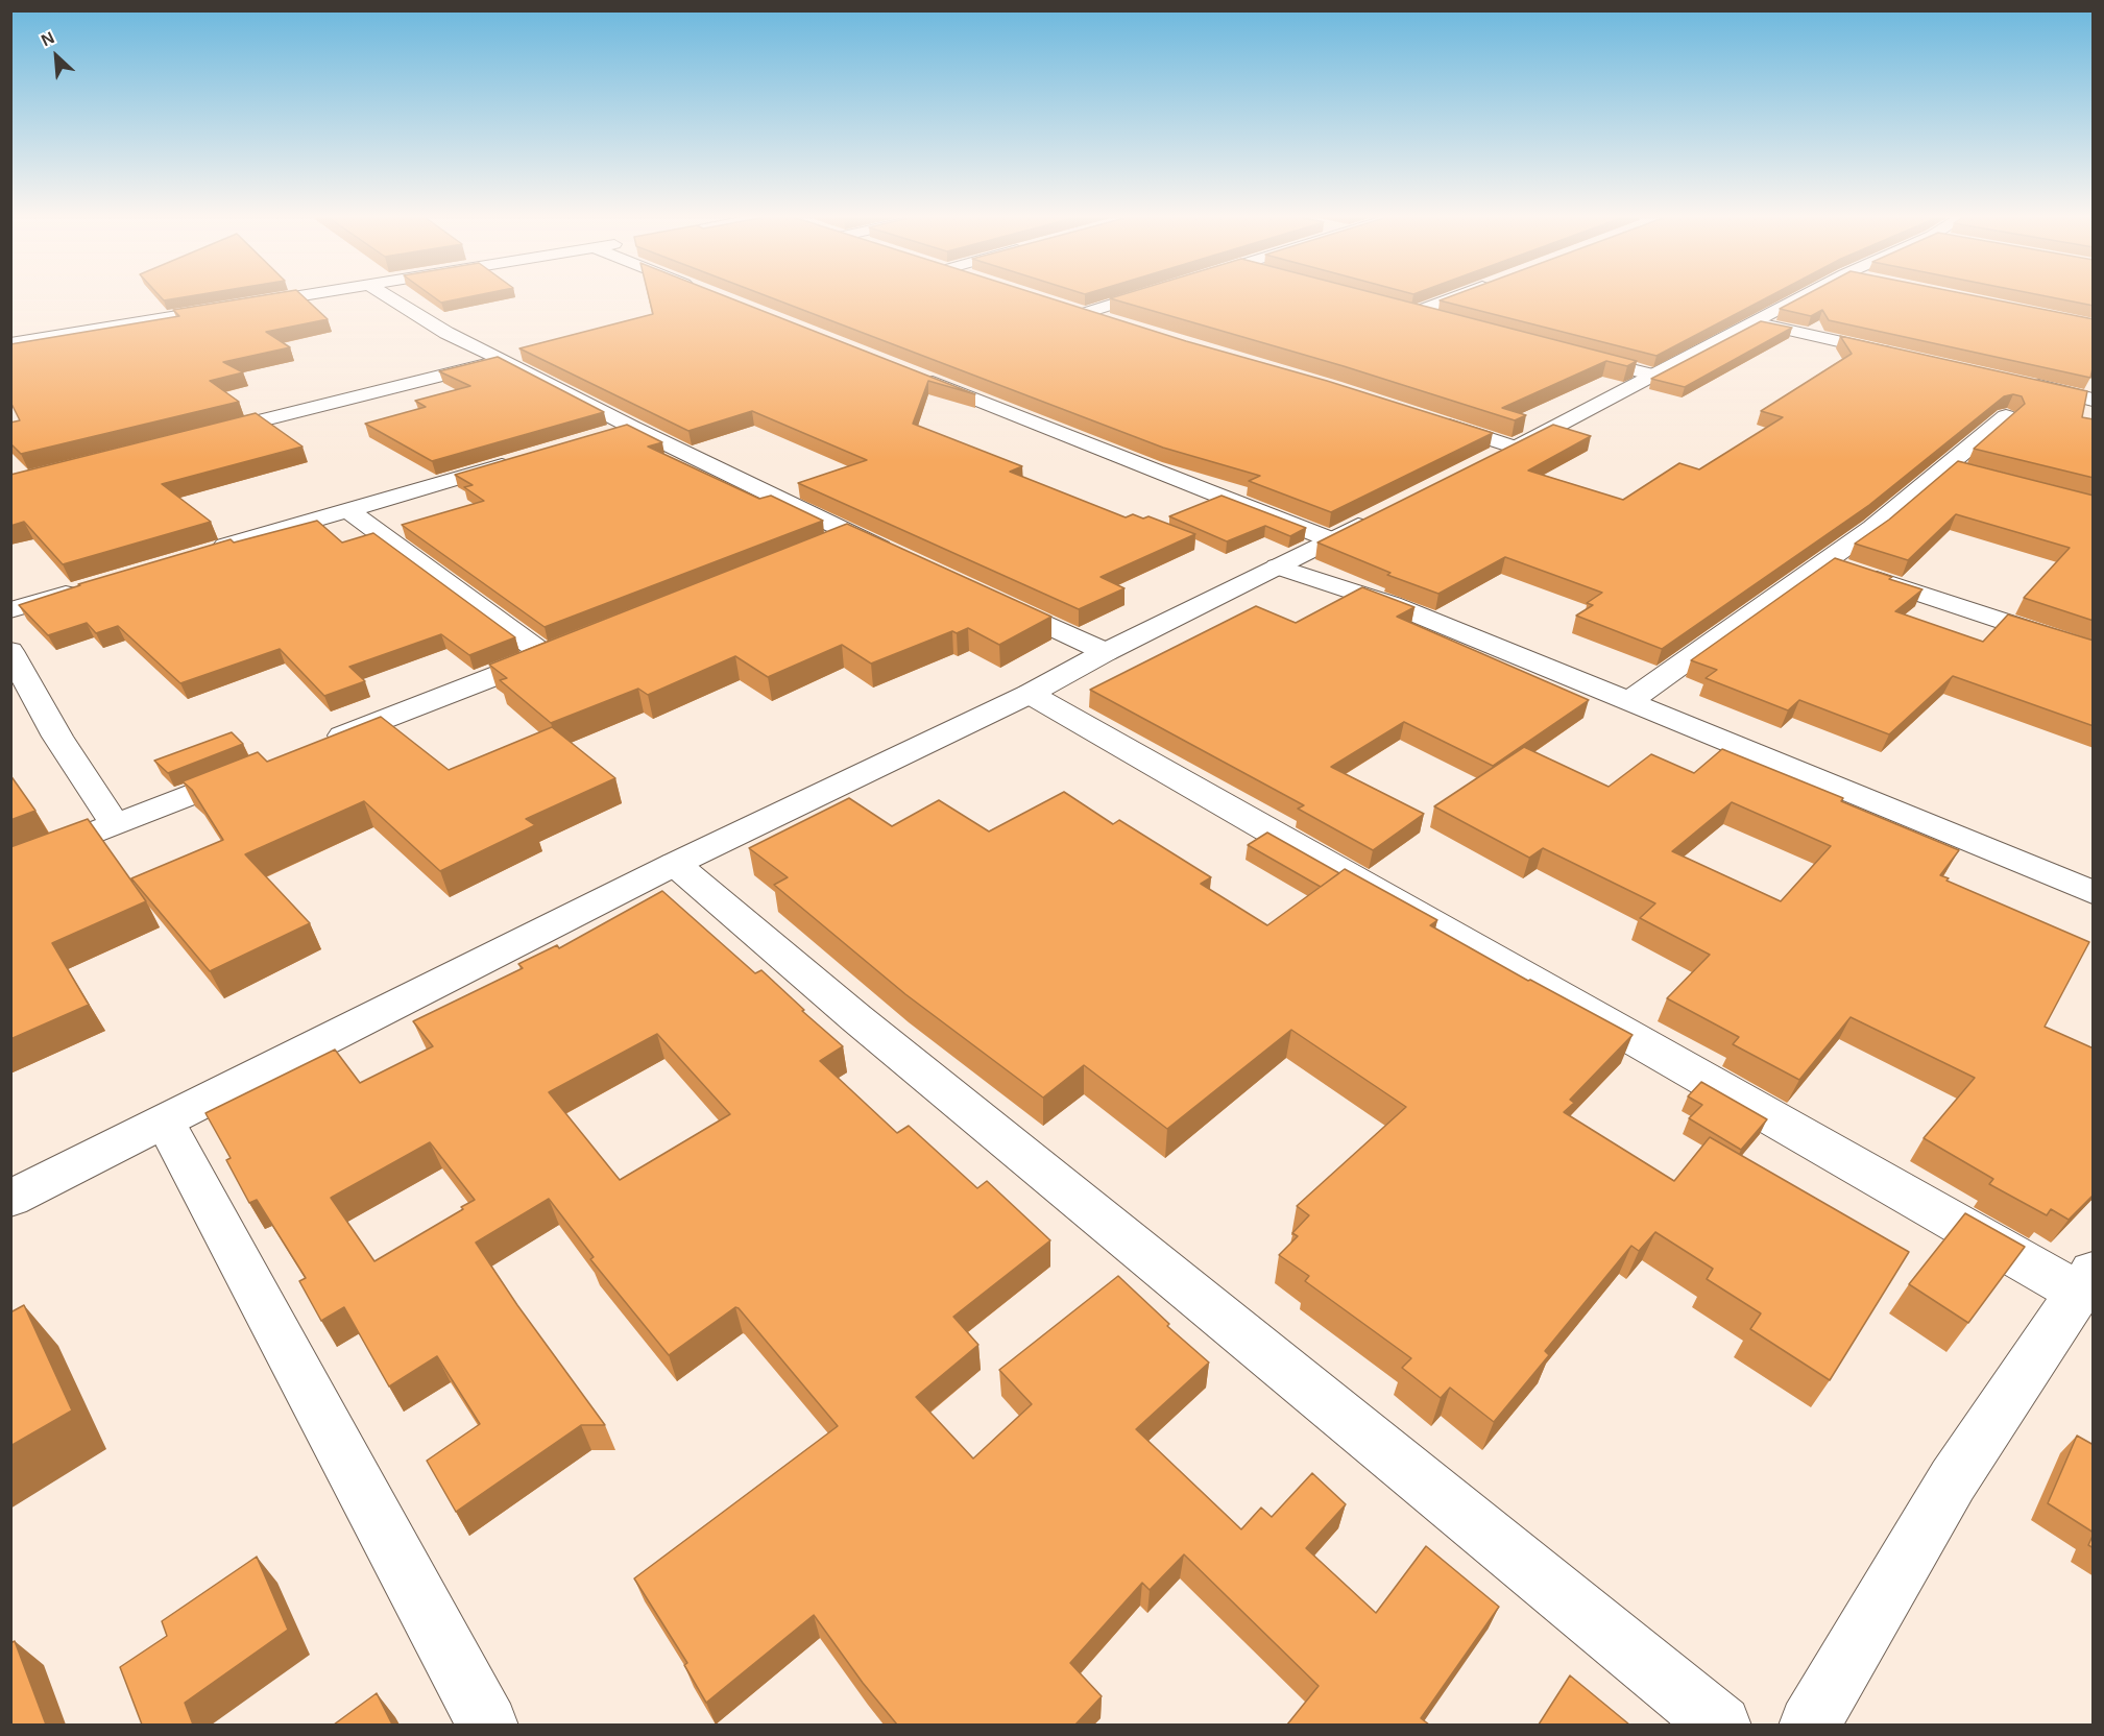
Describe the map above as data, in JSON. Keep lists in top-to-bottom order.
{
  "north": "top left"
}
